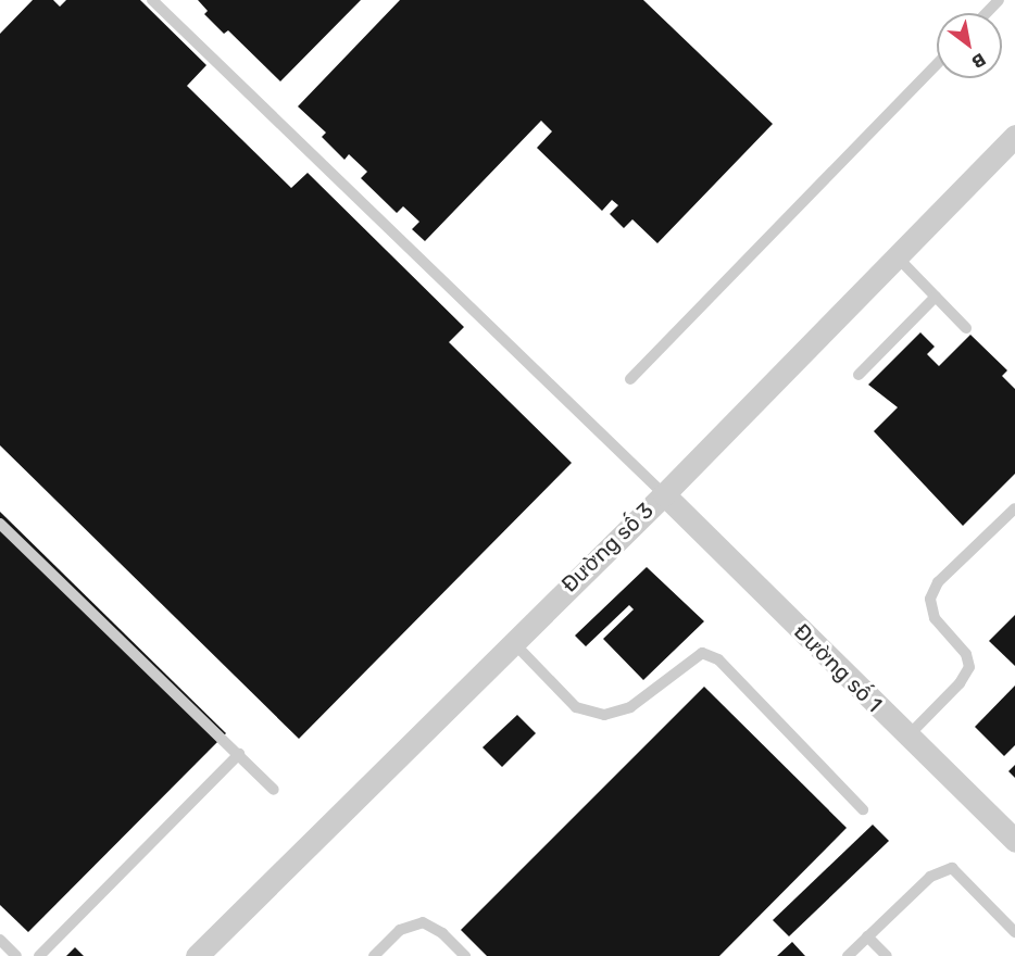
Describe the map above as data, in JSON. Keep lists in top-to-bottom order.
{
  "streets": {
    "street": ["Đường số 3", "Đường số 1"]
  },
  "crossings": [
    ["Đường số 3", "Đường số 1"]
  ],
  "north": "bottom right"
}
